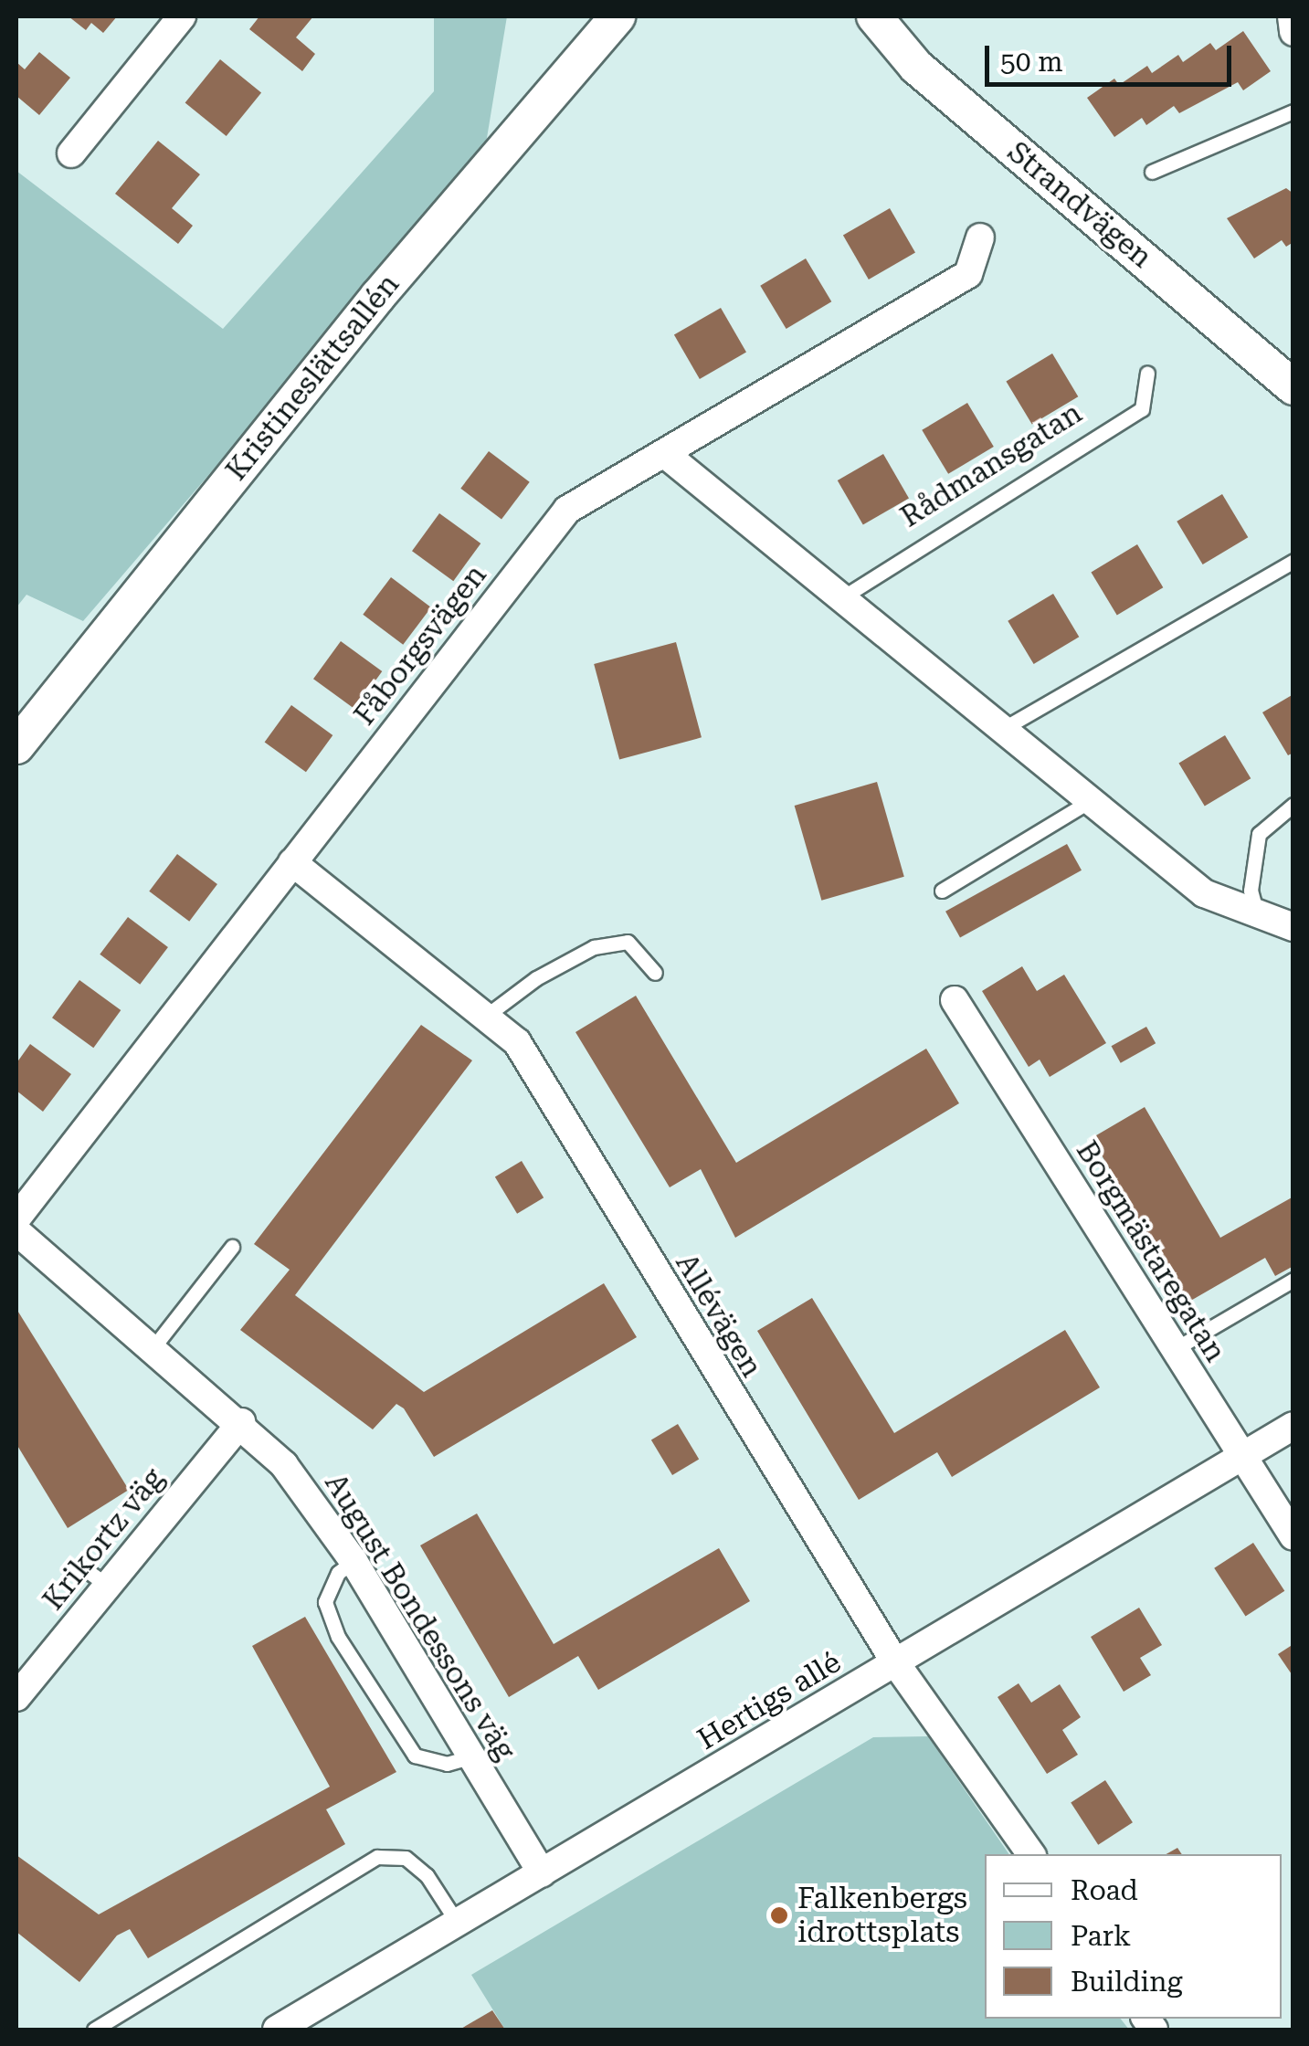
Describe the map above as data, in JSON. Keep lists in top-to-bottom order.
{
  "streets": {
    "street": [
      "Strandvägen",
      "Kristineslättsallén",
      "Fåborgsvägen",
      "Borgmästaregatan",
      "Allévägen",
      "Krikortz väg",
      "August Bondessons väg",
      "Hertigs allé"
    ],
    "lane": ["Rådmansgatan"]
  },
  "crossings": [
    ["Fåborgsvägen", "Allévägen"],
    ["Borgmästaregatan", "Hertigs allé"],
    ["Allévägen", "Hertigs allé"],
    ["Krikortz väg", "August Bondessons väg"],
    ["August Bondessons väg", "Hertigs allé"]
  ],
  "places": ["Falkenbergs idrottsplats"],
  "legend": ["Road", "Park", "Building"],
  "scale_bar": "50 m"
}
